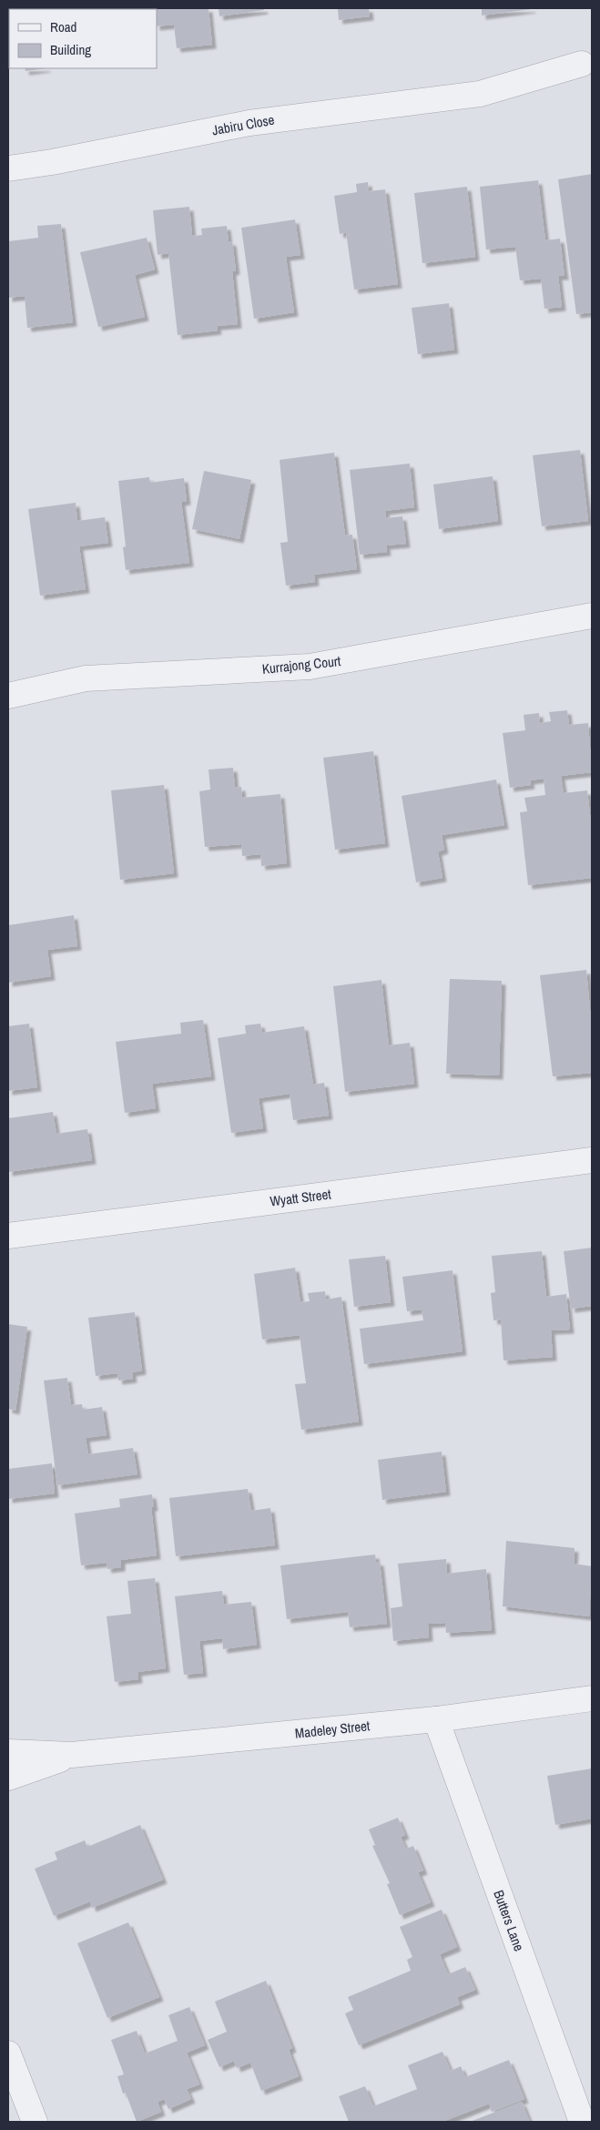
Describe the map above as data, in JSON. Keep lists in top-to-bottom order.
{
  "streets": {
    "street": [
      "Jabiru Close",
      "Kurrajong Court",
      "Wyatt Street",
      "Madeley Street",
      "Butters Lane"
    ]
  },
  "crossings": [
    ["Madeley Street", "Butters Lane"]
  ],
  "legend": ["Road", "Building"]
}
